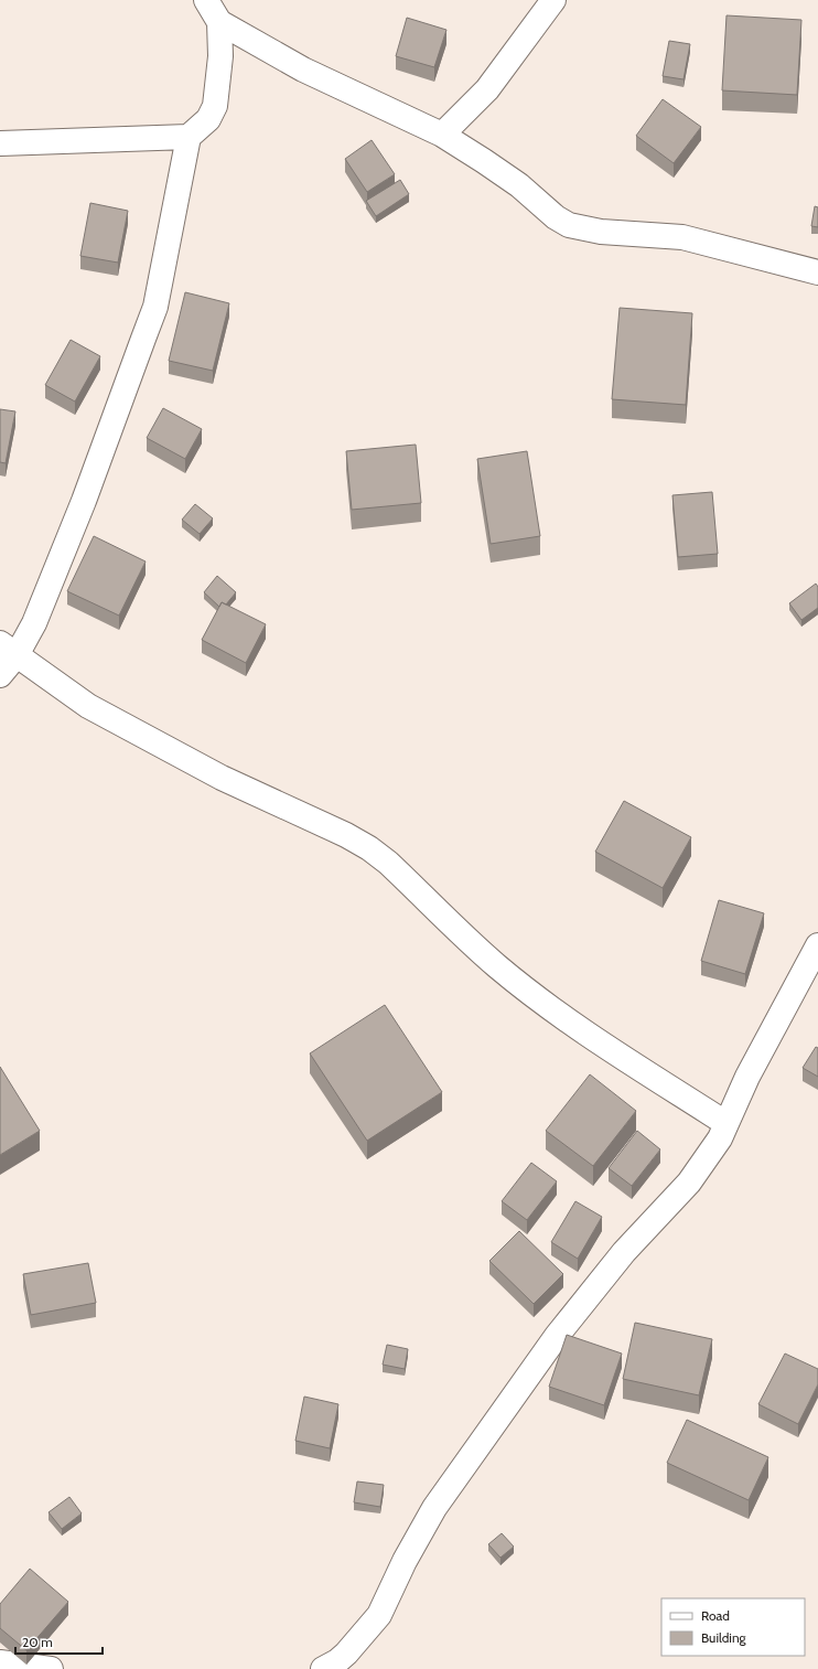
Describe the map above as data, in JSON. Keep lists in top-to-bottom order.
{
  "legend": ["Road", "Building"],
  "scale_bar": "20 m"
}
